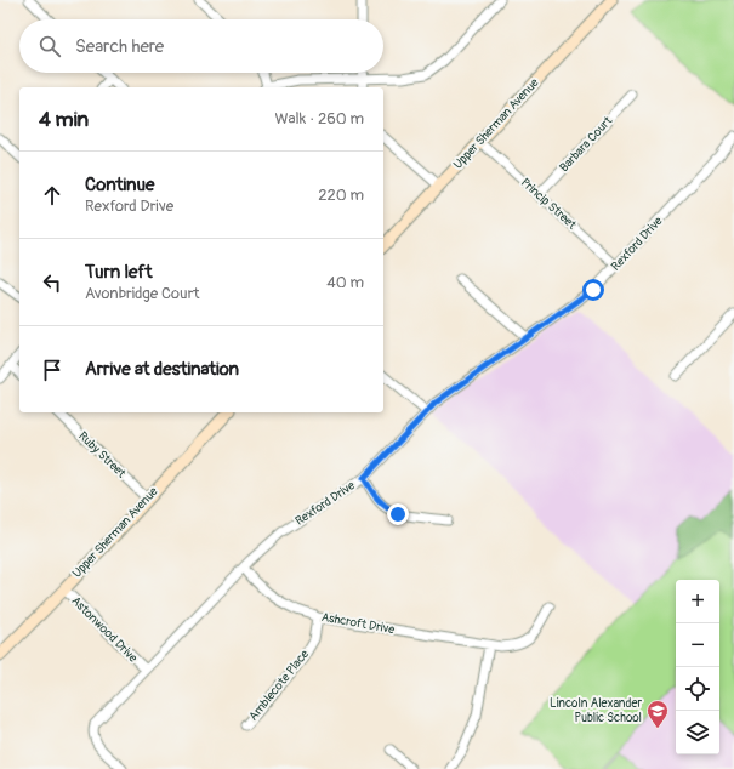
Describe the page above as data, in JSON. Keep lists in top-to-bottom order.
{
  "streets": {
    "main road": ["Upper Sherman Avenue"],
    "street": [
      "Barbara Court",
      "Princip Street",
      "Rexford Drive",
      "Ruby Street",
      "Ashcroft Drive",
      "Astonwood Drive",
      "Amblecote Place"
    ]
  },
  "crossings": [
    ["Upper Sherman Avenue", "Princip Street"],
    ["Upper Sherman Avenue", "Ruby Street"],
    ["Upper Sherman Avenue", "Astonwood Drive"],
    ["Barbara Court", "Princip Street"],
    ["Princip Street", "Rexford Drive"],
    ["Rexford Drive", "Ashcroft Drive"],
    ["Rexford Drive", "Astonwood Drive"],
    ["Ashcroft Drive", "Amblecote Place"]
  ],
  "places": {
    "school or university": ["Lincoln Alexander Public School"]
  },
  "page": {
    "search": "Search here",
    "heading": ["4 min", "Walk · 260 m"],
    "list": [
      ["Continue", "Rexford Drive", "220 m"],
      ["Turn left", "Avonbridge Court", "40 m"],
      "Arrive at destination"
    ],
    "map_buttons": ["+", "−"]
  }
}
